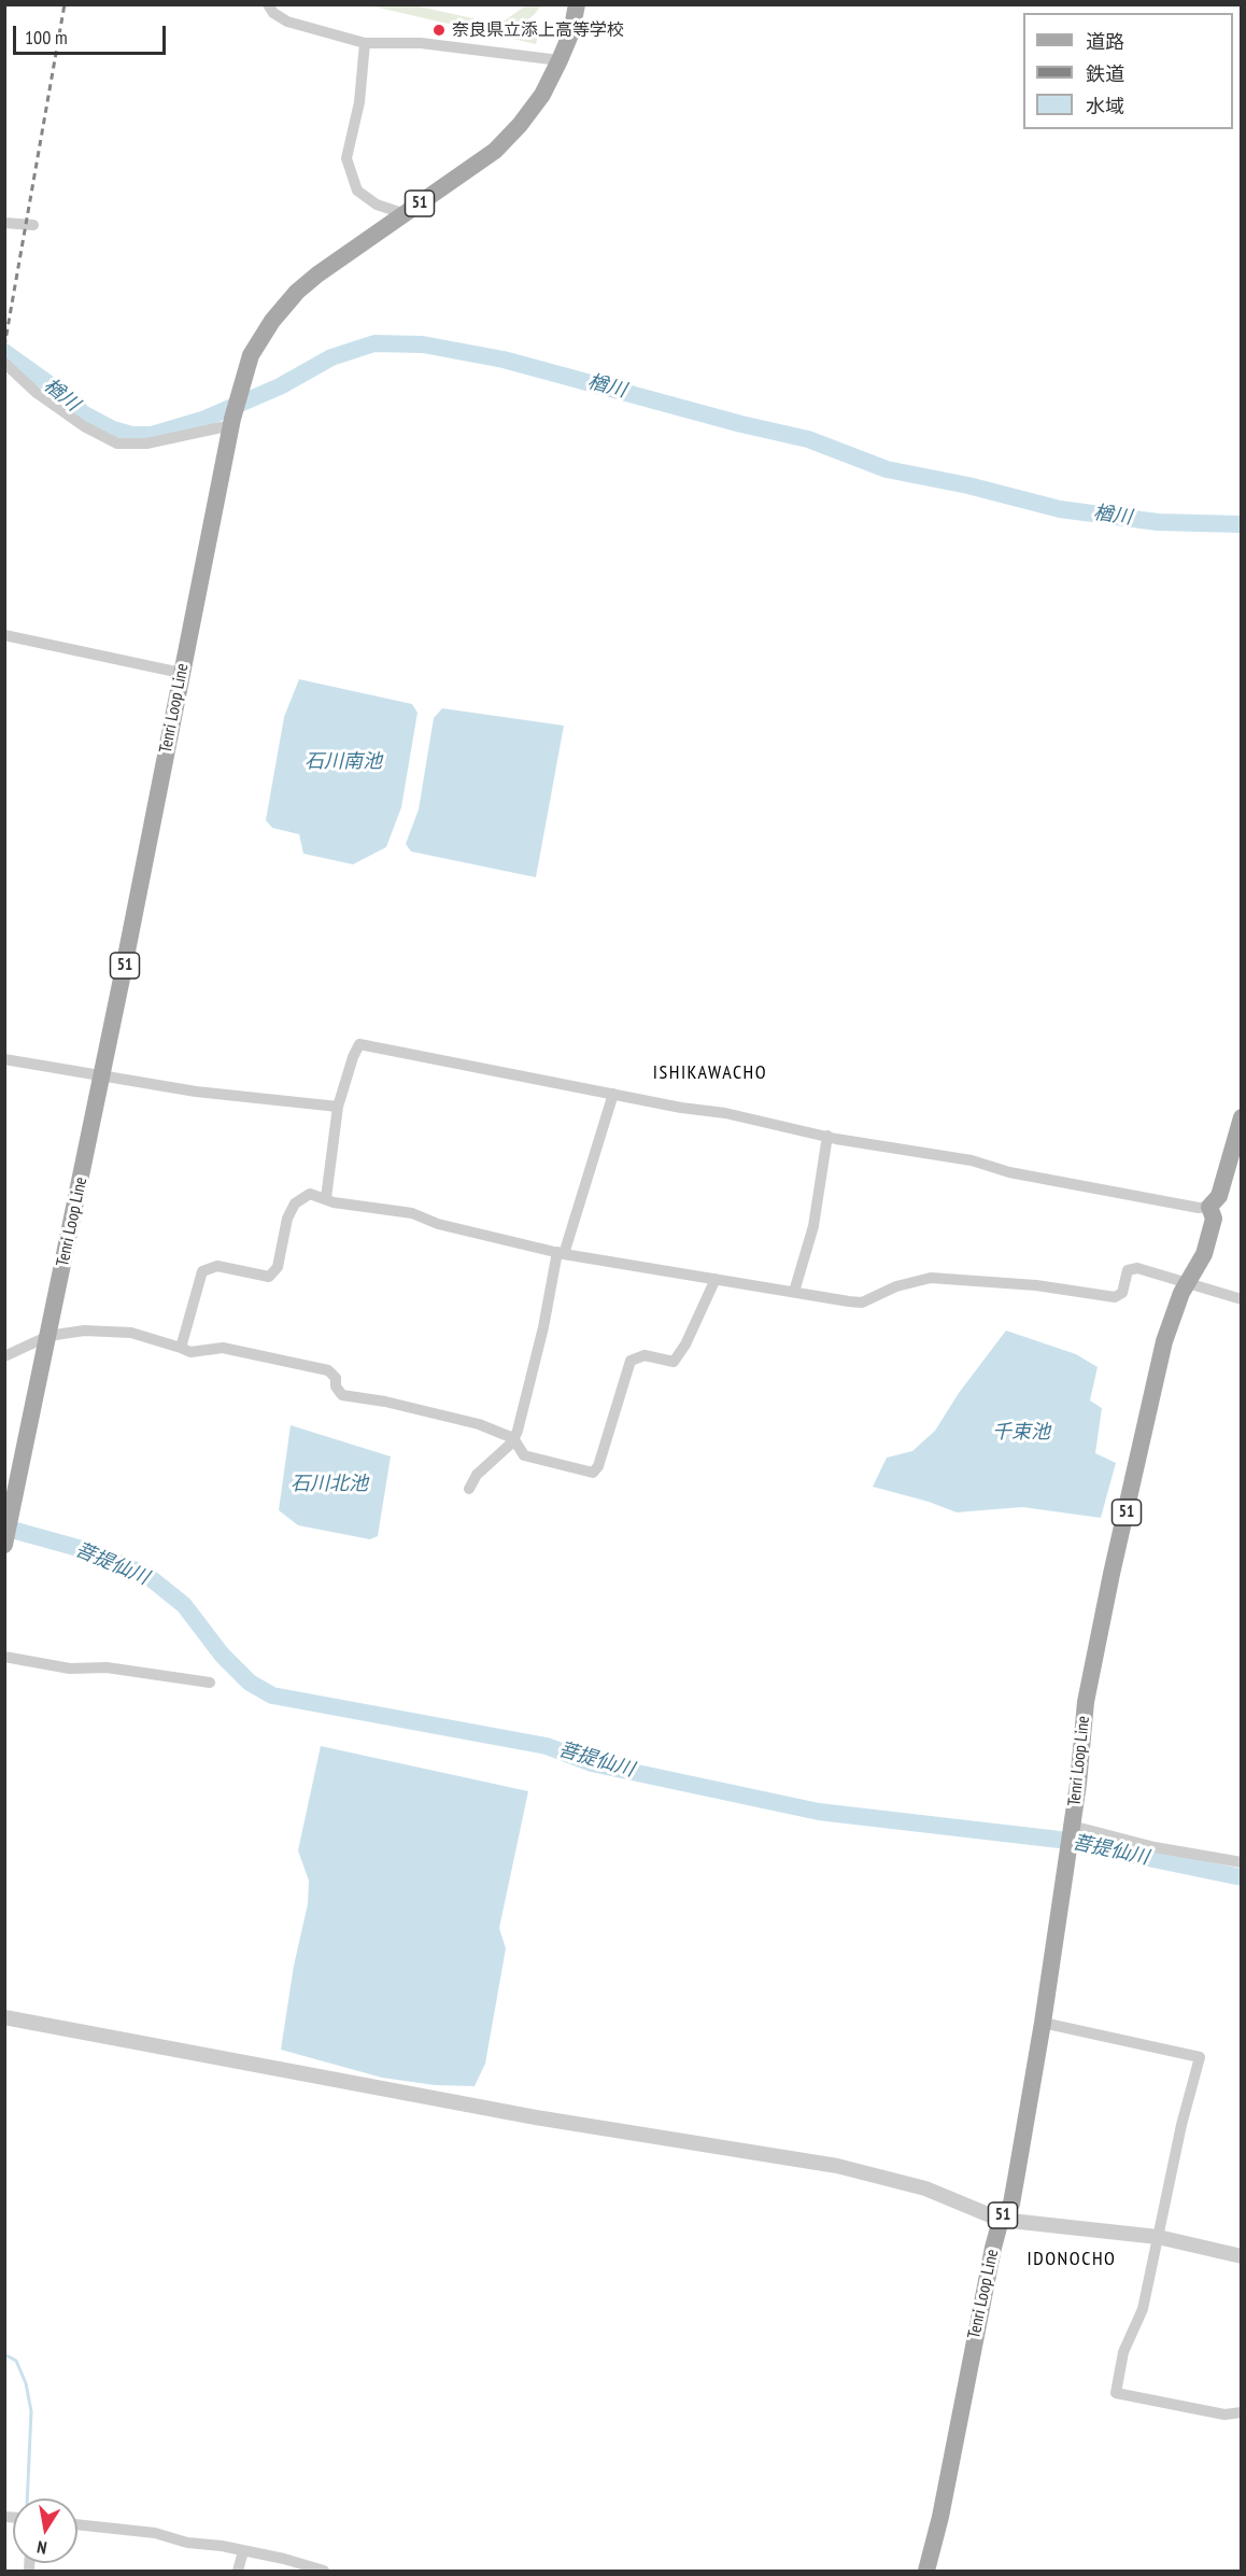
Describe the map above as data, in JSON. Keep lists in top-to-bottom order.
{
  "streets": {
    "main road": ["51", "Tenri Loop Line"]
  },
  "districts": ["ISHIKAWACHO", "IDONOCHO"],
  "water": [
    "楢川",
    "石川南池",
    "千束池",
    "石川北池",
    "菩提仙川"
  ],
  "places": ["奈良県立添上高等学校"],
  "legend": ["道路", "鉄道", "水域"],
  "scale_bar": "100 m",
  "north": "bottom"
}
